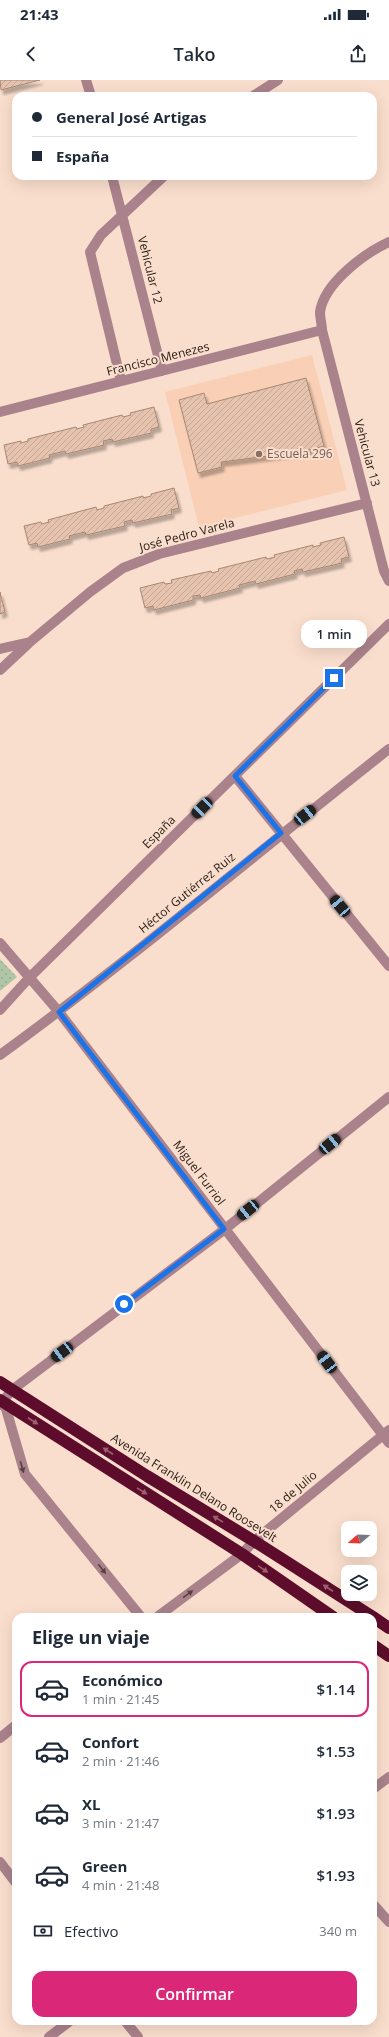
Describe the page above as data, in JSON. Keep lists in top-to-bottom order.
{
  "streets": {
    "highway": ["Avenida Franklin Delano Roosevelt"],
    "street": [
      "Vehicular 12",
      "Francisco Menezes",
      "Vehicular 13",
      "José Pedro Varela",
      "España",
      "Héctor Gutiérrez Ruiz",
      "Miguel Furriol",
      "18 de Julio"
    ]
  },
  "crossings": [
    ["Vehicular 12", "Francisco Menezes"],
    ["Francisco Menezes", "Vehicular 13"],
    ["Vehicular 13", "José Pedro Varela"],
    ["España", "Miguel Furriol"],
    ["Héctor Gutiérrez Ruiz", "Miguel Furriol"],
    ["Miguel Furriol", "18 de Julio"],
    ["Avenida Franklin Delano Roosevelt", "18 de Julio"]
  ],
  "places": ["Escuela 296"],
  "north": "left",
  "page": {
    "status": "21:43",
    "header": "Tako",
    "banner": ["General José Artigas", "España"],
    "bubble": "1 min",
    "heading": "Elige un viaje",
    "list": [
      {
        "name": "Económico",
        "note": "1 min · 21:45",
        "value": "$1.14"
      },
      {
        "name": "Confort",
        "note": "2 min · 21:46",
        "value": "$1.53"
      },
      {
        "name": "XL",
        "note": "3 min · 21:47",
        "value": "$1.93"
      },
      {
        "name": "Green",
        "note": "4 min · 21:48",
        "value": "$1.93"
      }
    ],
    "pay": ["Efectivo", "340 m"],
    "buttons": "Confirmar"
  }
}
